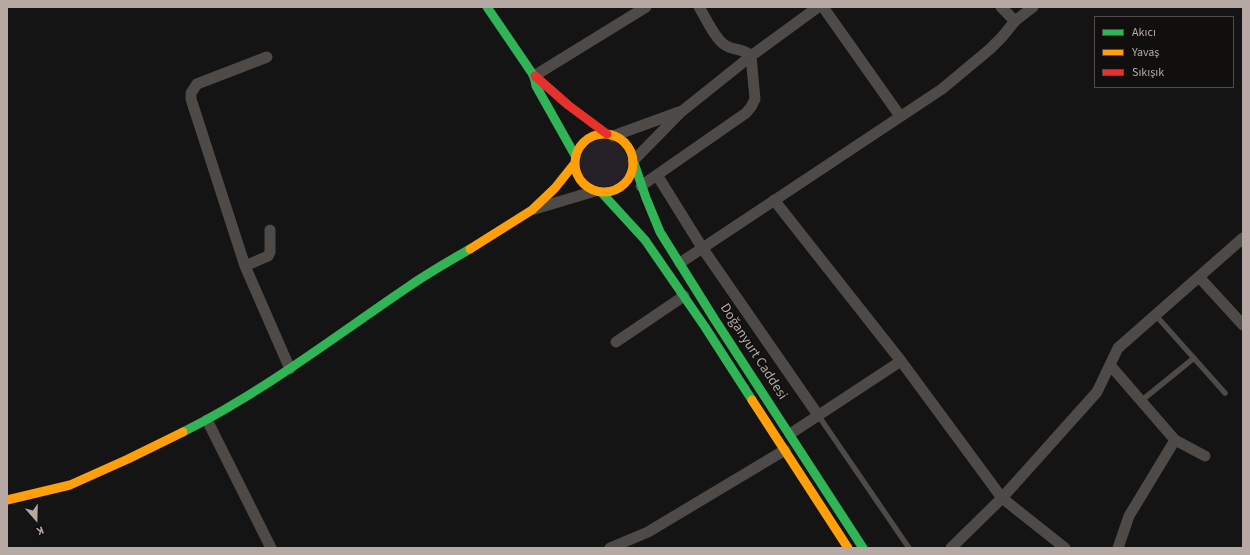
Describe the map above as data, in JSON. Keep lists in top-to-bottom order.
{
  "streets": {
    "street": ["Doğanyurt Caddesi"]
  },
  "legend": ["Akıcı", "Yavaş", "Sıkışık"],
  "north": "bottom"
}
